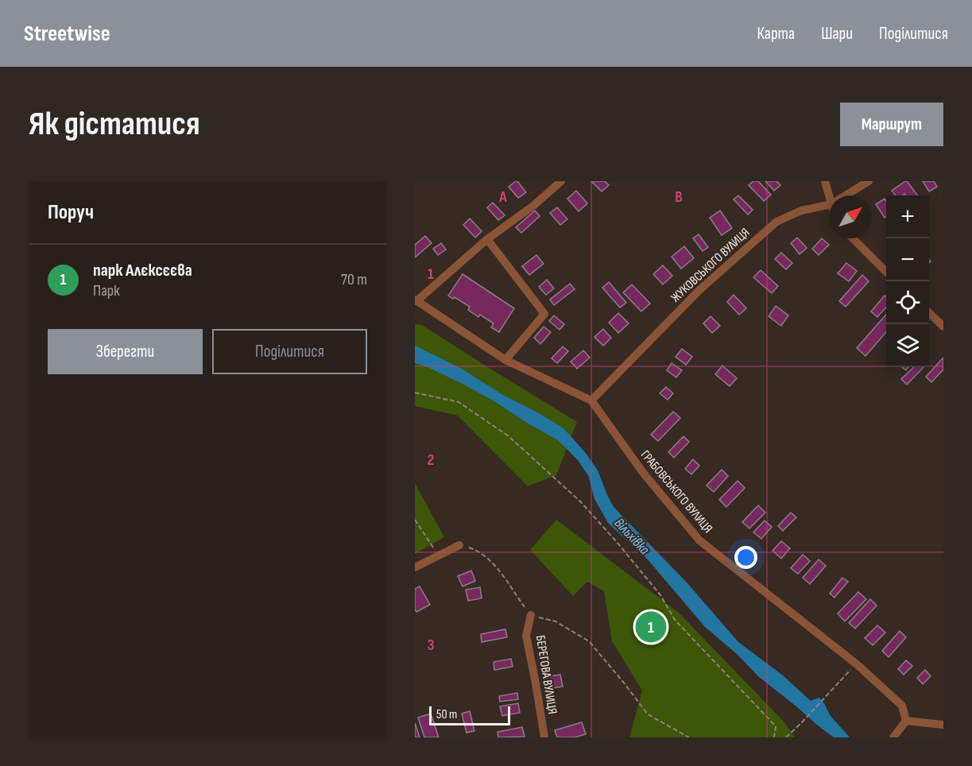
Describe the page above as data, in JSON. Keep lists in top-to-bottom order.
{
  "streets": {
    "street": ["ЖУКОВСЬКОГО ВУЛИЦЯ", "ГРАБОВСЬКОГО ВУЛИЦЯ", "БЕРЕГОВА ВУЛИЦЯ"]
  },
  "crossings": [
    ["ЖУКОВСЬКОГО ВУЛИЦЯ", "ГРАБОВСЬКОГО ВУЛИЦЯ"]
  ],
  "water": ["Вільхівка"],
  "scale_bar": "50 m",
  "north": "top right",
  "page": {
    "header": "Streetwise",
    "nav": ["Карта", "Шари", "Поділитися"],
    "buttons": [
      "Маршрут",
      ["Зберегти", "Поділитися"]
    ],
    "title": "Як дістатися",
    "heading": "Поруч",
    "map_buttons": ["+", "−"],
    "list": [
      {
        "mark": "1",
        "name": "парк Алєксєєва",
        "note": "Парк",
        "value": "70 m"
      }
    ],
    "pins": "1",
    "scale": "50 m"
  },
  "grid": {
    "columns": ["A", "B"],
    "rows": ["1", "2", "3"]
  }
}
